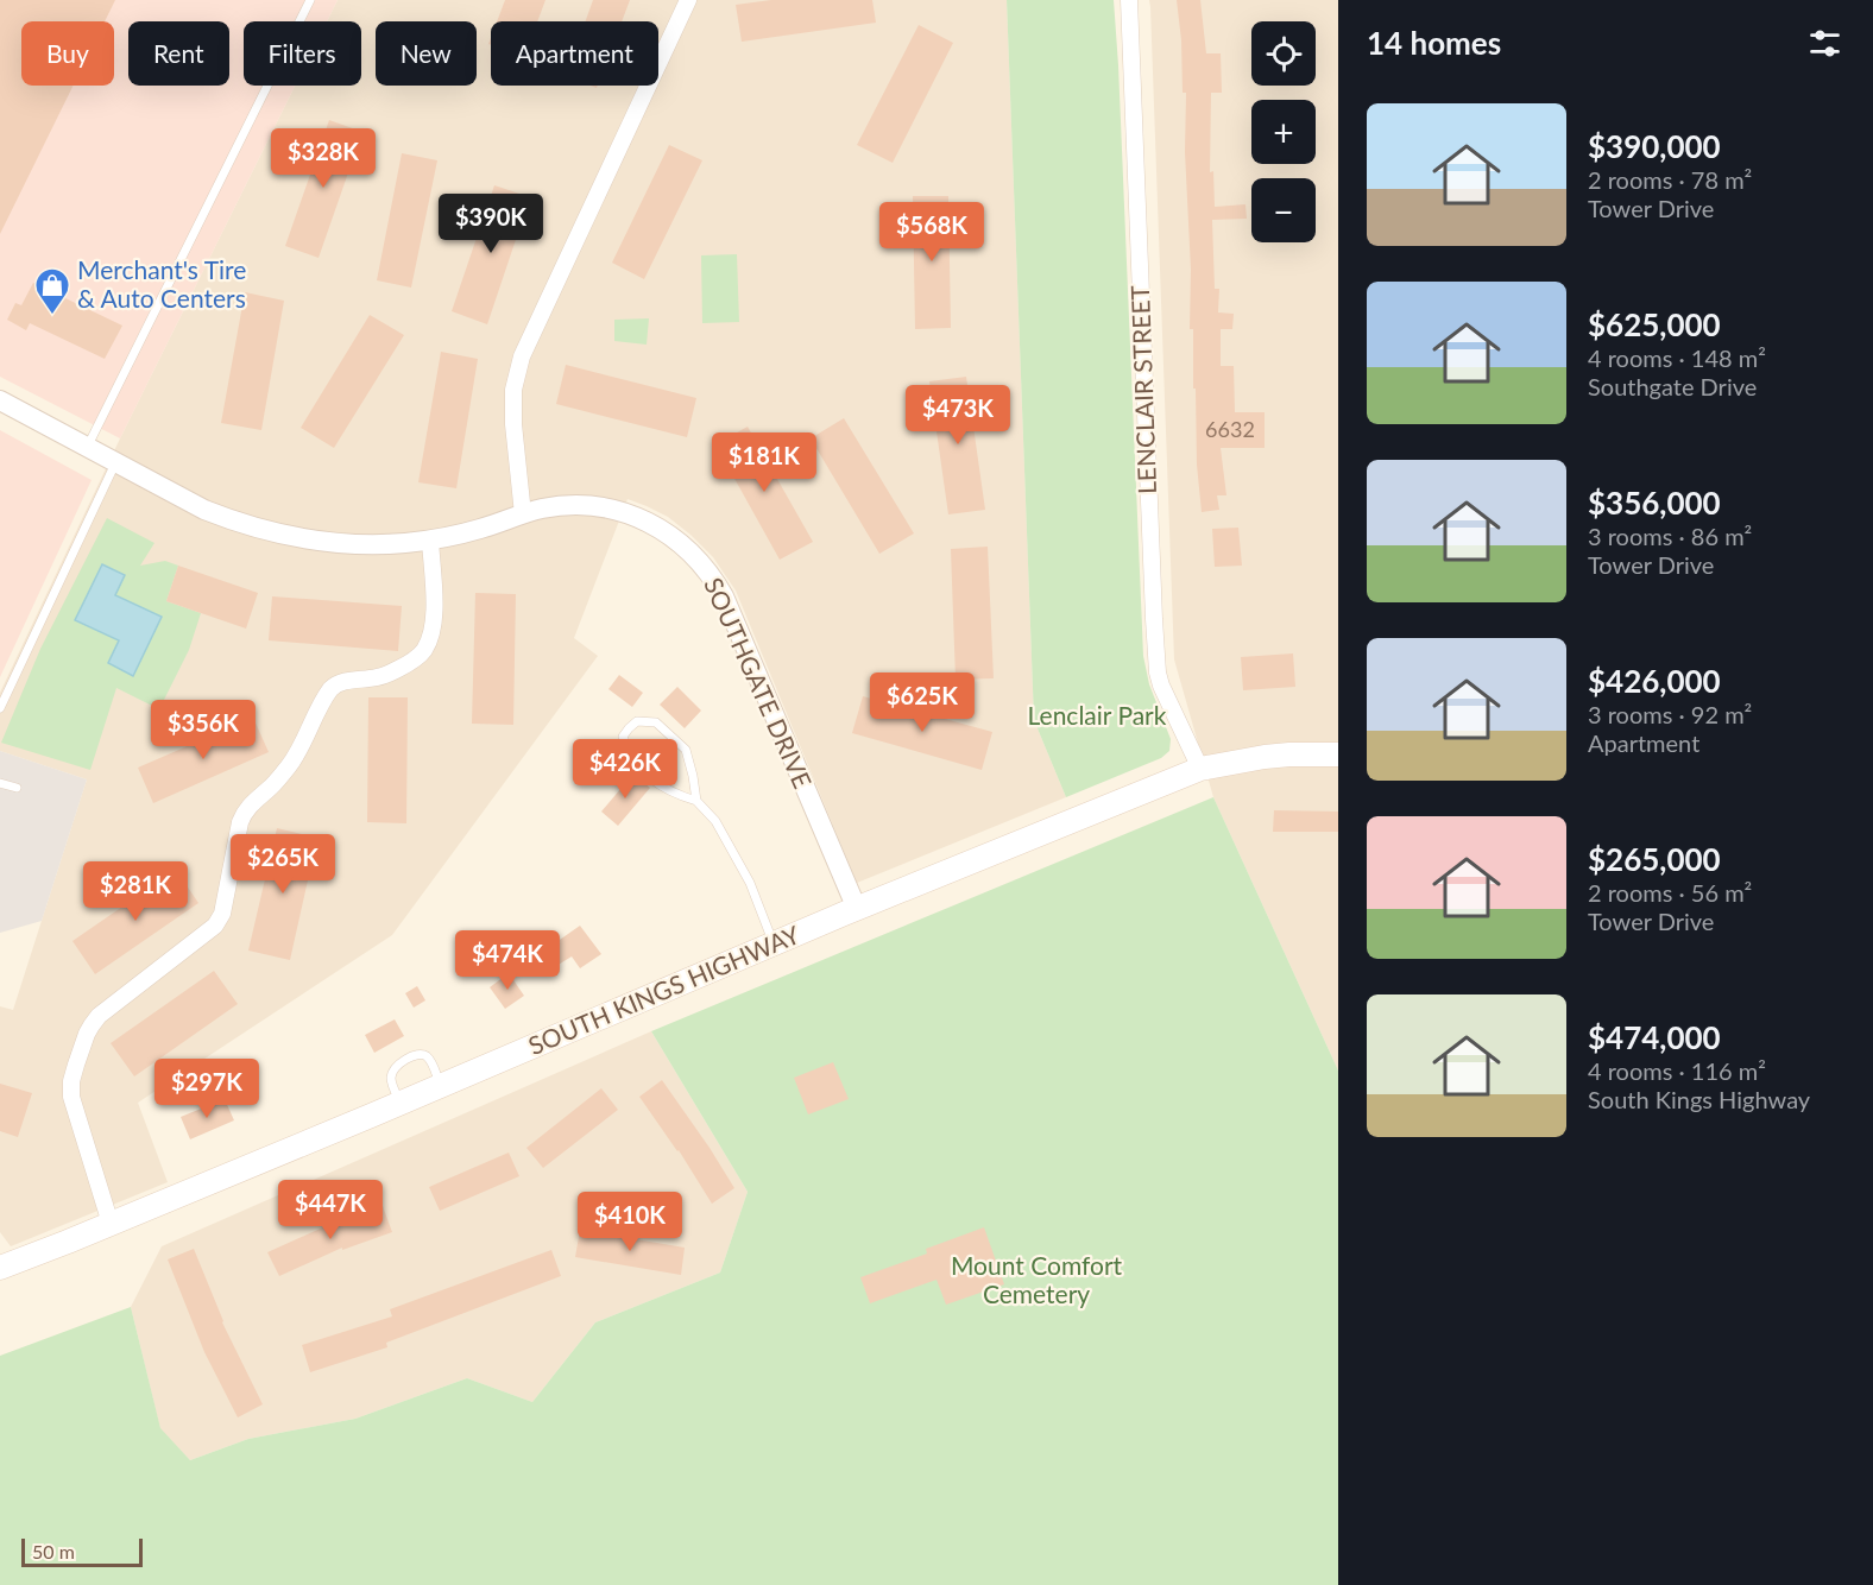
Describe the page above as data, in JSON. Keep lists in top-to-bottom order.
{
  "streets": {
    "main road": ["SOUTH KINGS HIGHWAY"],
    "street": ["LENCLAIR STREET", "SOUTHGATE DRIVE"]
  },
  "crossings": [
    ["LENCLAIR STREET", "SOUTH KINGS HIGHWAY"],
    ["SOUTHGATE DRIVE", "SOUTH KINGS HIGHWAY"]
  ],
  "parks": ["Lenclair Park", "Mount Comfort Cemetery"],
  "places": {
    "shop": ["Merchant's Tire & Auto Centers"]
  },
  "house_numbers": ["6632"],
  "scale_bar": "50 m",
  "page": {
    "heading": "14 homes",
    "map_buttons": ["+", "−"],
    "chip": [
      "Buy",
      "Rent",
      "Filters",
      "New",
      "Apartment"
    ],
    "list": [
      {
        "name": "$390,000",
        "note": "2 rooms · 78 m² · Tower Drive"
      },
      {
        "name": "$625,000",
        "note": "4 rooms · 148 m² · Southgate Drive"
      },
      {
        "name": "$356,000",
        "note": "3 rooms · 86 m² · Tower Drive"
      },
      {
        "name": "$426,000",
        "note": "3 rooms · 92 m² · Apartment"
      },
      {
        "name": "$265,000",
        "note": "2 rooms · 56 m² · Tower Drive"
      },
      {
        "name": "$474,000",
        "note": "4 rooms · 116 m² · South Kings Highway"
      }
    ],
    "price": [
      "$328K",
      "$390K",
      "$568K",
      "$473K",
      "$181K",
      "$625K",
      "$356K",
      "$426K",
      "$265K",
      "$281K",
      "$474K",
      "$297K",
      "$447K",
      "$410K"
    ],
    "scale": "50 m"
  }
}
